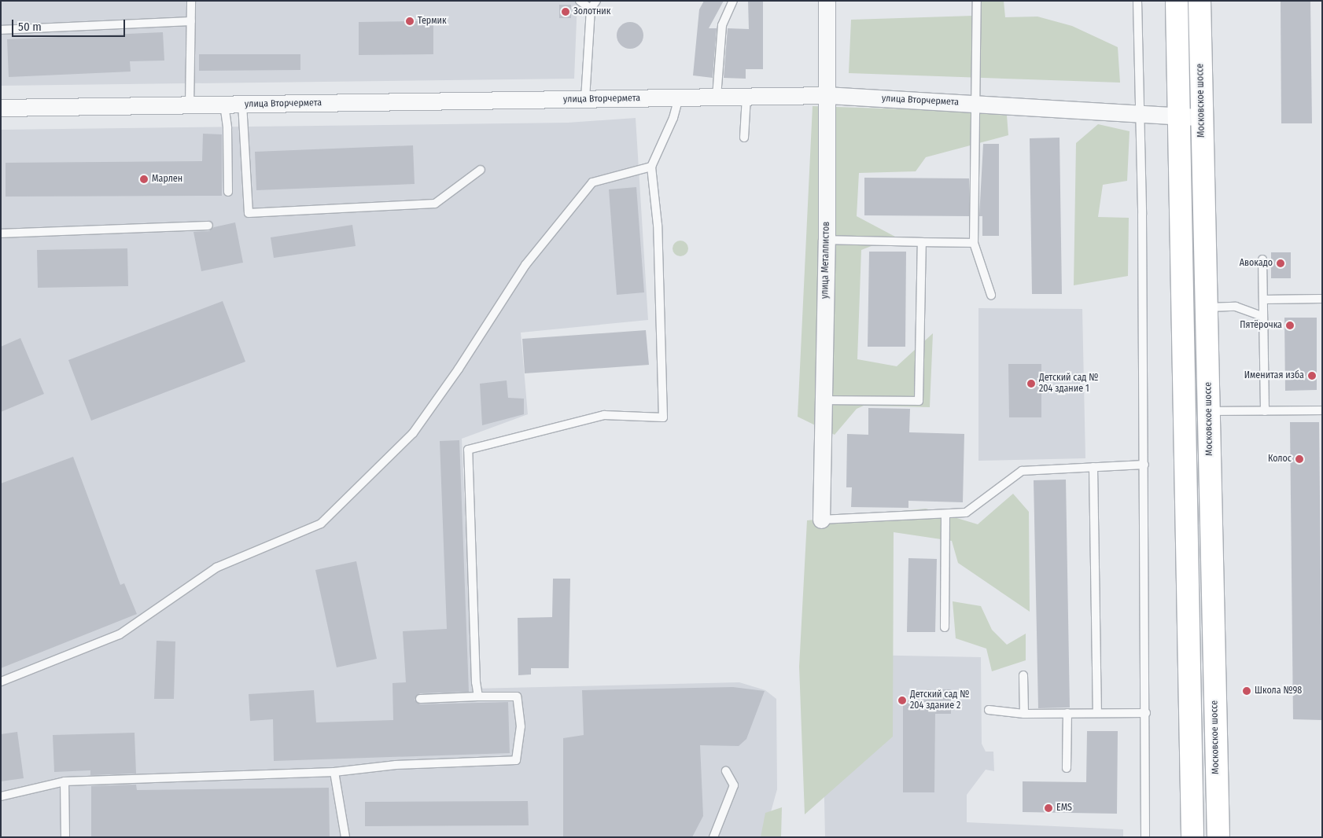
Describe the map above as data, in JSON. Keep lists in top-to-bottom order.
{
  "streets": {
    "main road": ["Московское шоссе"],
    "street": ["улица Вторчермета", "улица Металлистов"]
  },
  "crossings": [
    ["улица Вторчермета", "Московское шоссе"],
    ["улица Вторчермета", "улица Металлистов"]
  ],
  "places": [
    "Золотник",
    "Термик",
    "Марлен",
    "Авокадо",
    "Пятёрочка",
    "Именитая изба",
    "Детский сад № 204 здание 1",
    "Колос",
    "Школа №98",
    "Детский сад № 204 здание 2",
    "EMS"
  ],
  "scale_bar": "50 m"
}
